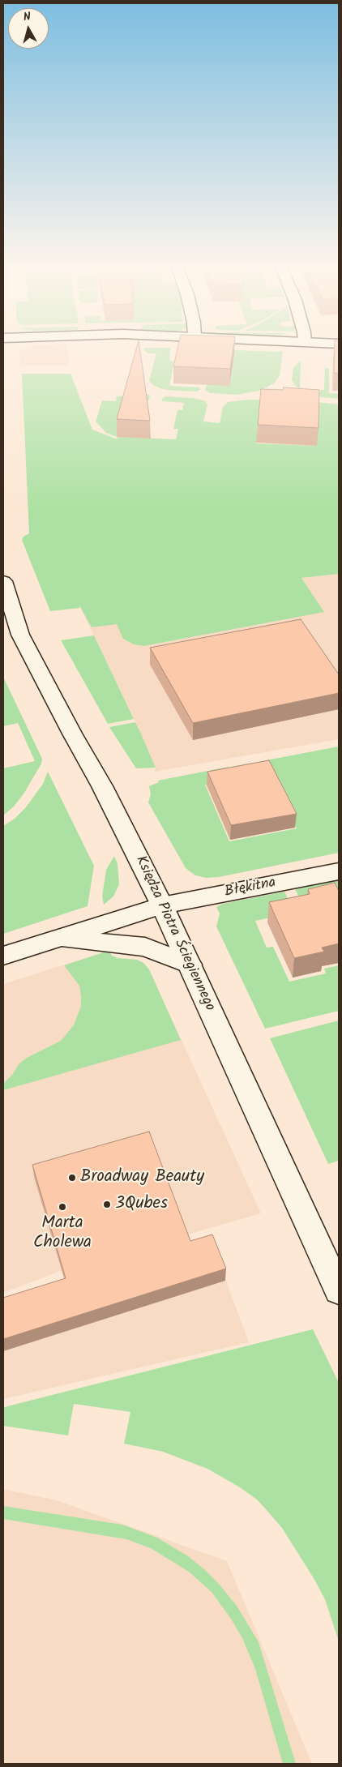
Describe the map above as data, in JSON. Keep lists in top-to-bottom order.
{
  "streets": {
    "street": ["Błękitna", "Księdza Piotra Ściegiennego"]
  },
  "crossings": [
    ["Błękitna", "Księdza Piotra Ściegiennego"]
  ],
  "places": ["Broadway Beauty", "3Qubes", "Marta Cholewa"],
  "north": "top"
}
